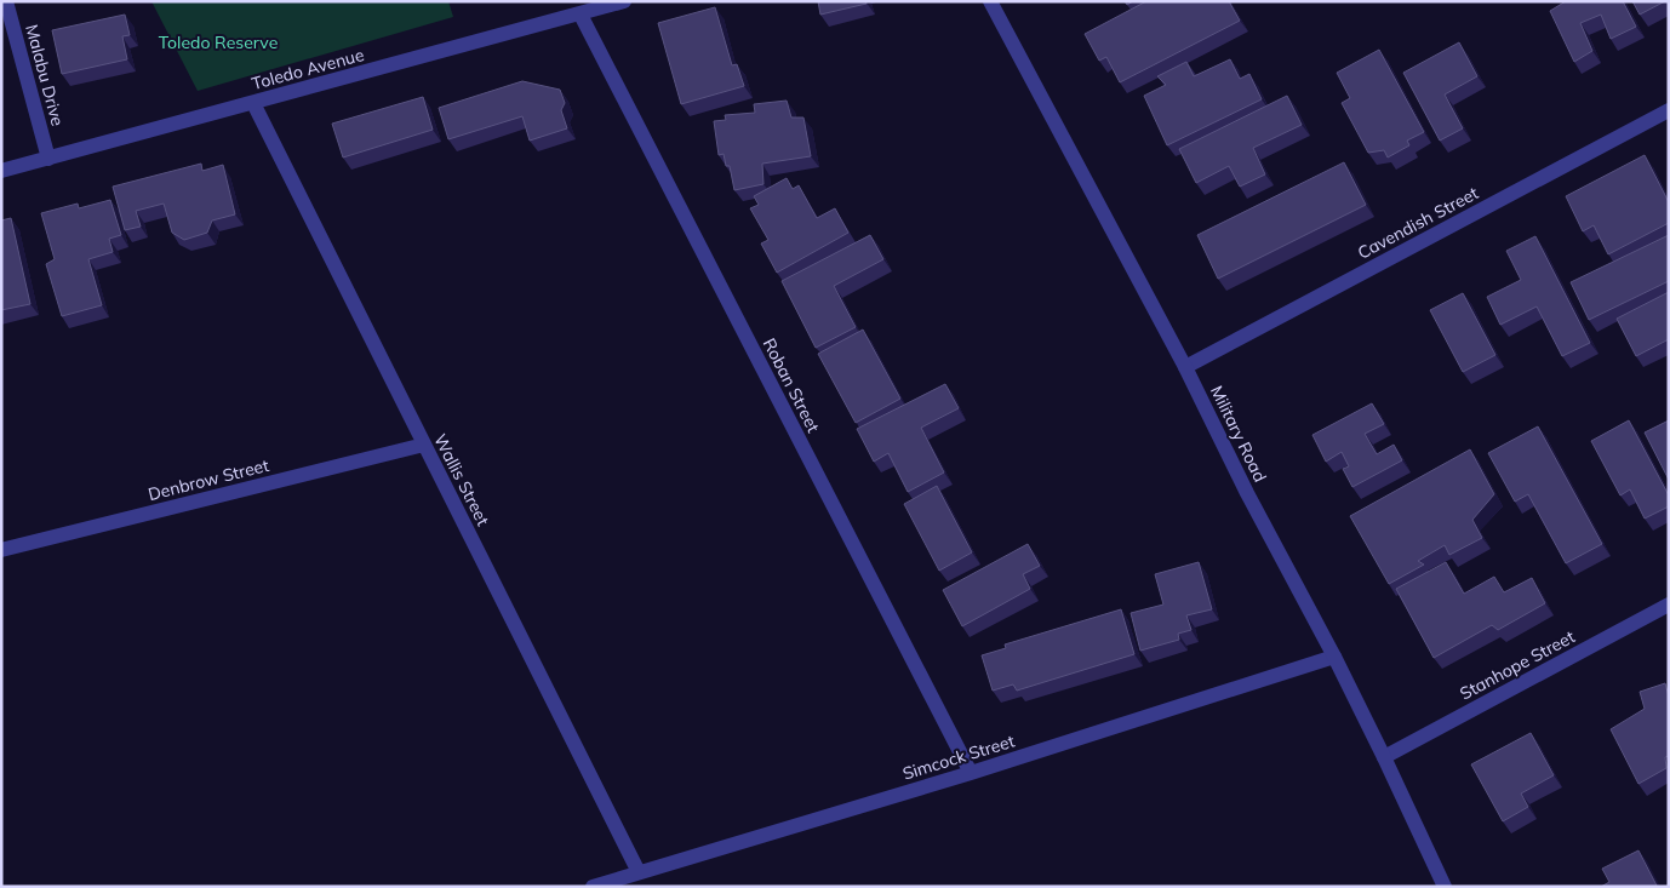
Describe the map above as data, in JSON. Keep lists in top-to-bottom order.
{
  "streets": {
    "street": [
      "Toledo Avenue",
      "Malabu Drive",
      "Cavendish Street",
      "Roban Street",
      "Military Road",
      "Denbrow Street",
      "Wallis Street",
      "Stanhope Street",
      "Simcock Street"
    ]
  },
  "crossings": [
    ["Toledo Avenue", "Malabu Drive"],
    ["Toledo Avenue", "Roban Street"],
    ["Toledo Avenue", "Wallis Street"],
    ["Cavendish Street", "Military Road"],
    ["Roban Street", "Simcock Street"],
    ["Military Road", "Stanhope Street"],
    ["Military Road", "Simcock Street"],
    ["Denbrow Street", "Wallis Street"],
    ["Wallis Street", "Simcock Street"]
  ],
  "parks": ["Toledo Reserve"]
}
